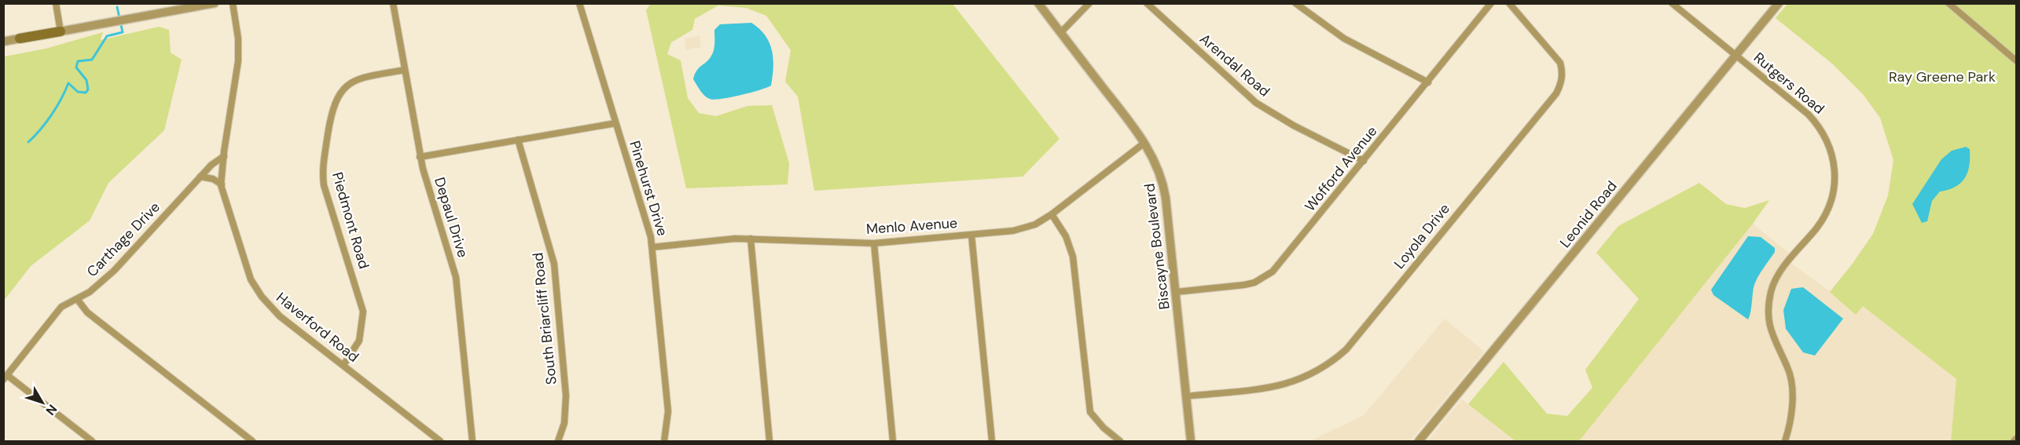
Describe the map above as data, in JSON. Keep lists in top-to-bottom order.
{
  "streets": {
    "street": [
      "Arendal Road",
      "Rutgers Road",
      "Wofford Avenue",
      "Pinehurst Drive",
      "Leonid Road",
      "Depaul Drive",
      "Piedmont Road",
      "Menlo Avenue",
      "Loyola Drive",
      "Carthage Drive",
      "Biscayne Boulevard",
      "South Briarcliff Road",
      "Haverford Road"
    ]
  },
  "crossings": [
    ["Arendal Road", "Wofford Avenue"],
    ["Rutgers Road", "Leonid Road"],
    ["Wofford Avenue", "Biscayne Boulevard"],
    ["Pinehurst Drive", "Menlo Avenue"],
    ["Depaul Drive", "Piedmont Road"],
    ["Piedmont Road", "Haverford Road"],
    ["Menlo Avenue", "Biscayne Boulevard"],
    ["Loyola Drive", "Biscayne Boulevard"],
    ["Carthage Drive", "Haverford Road"]
  ],
  "parks": ["Ray Greene Park"],
  "north": "bottom right"
}
